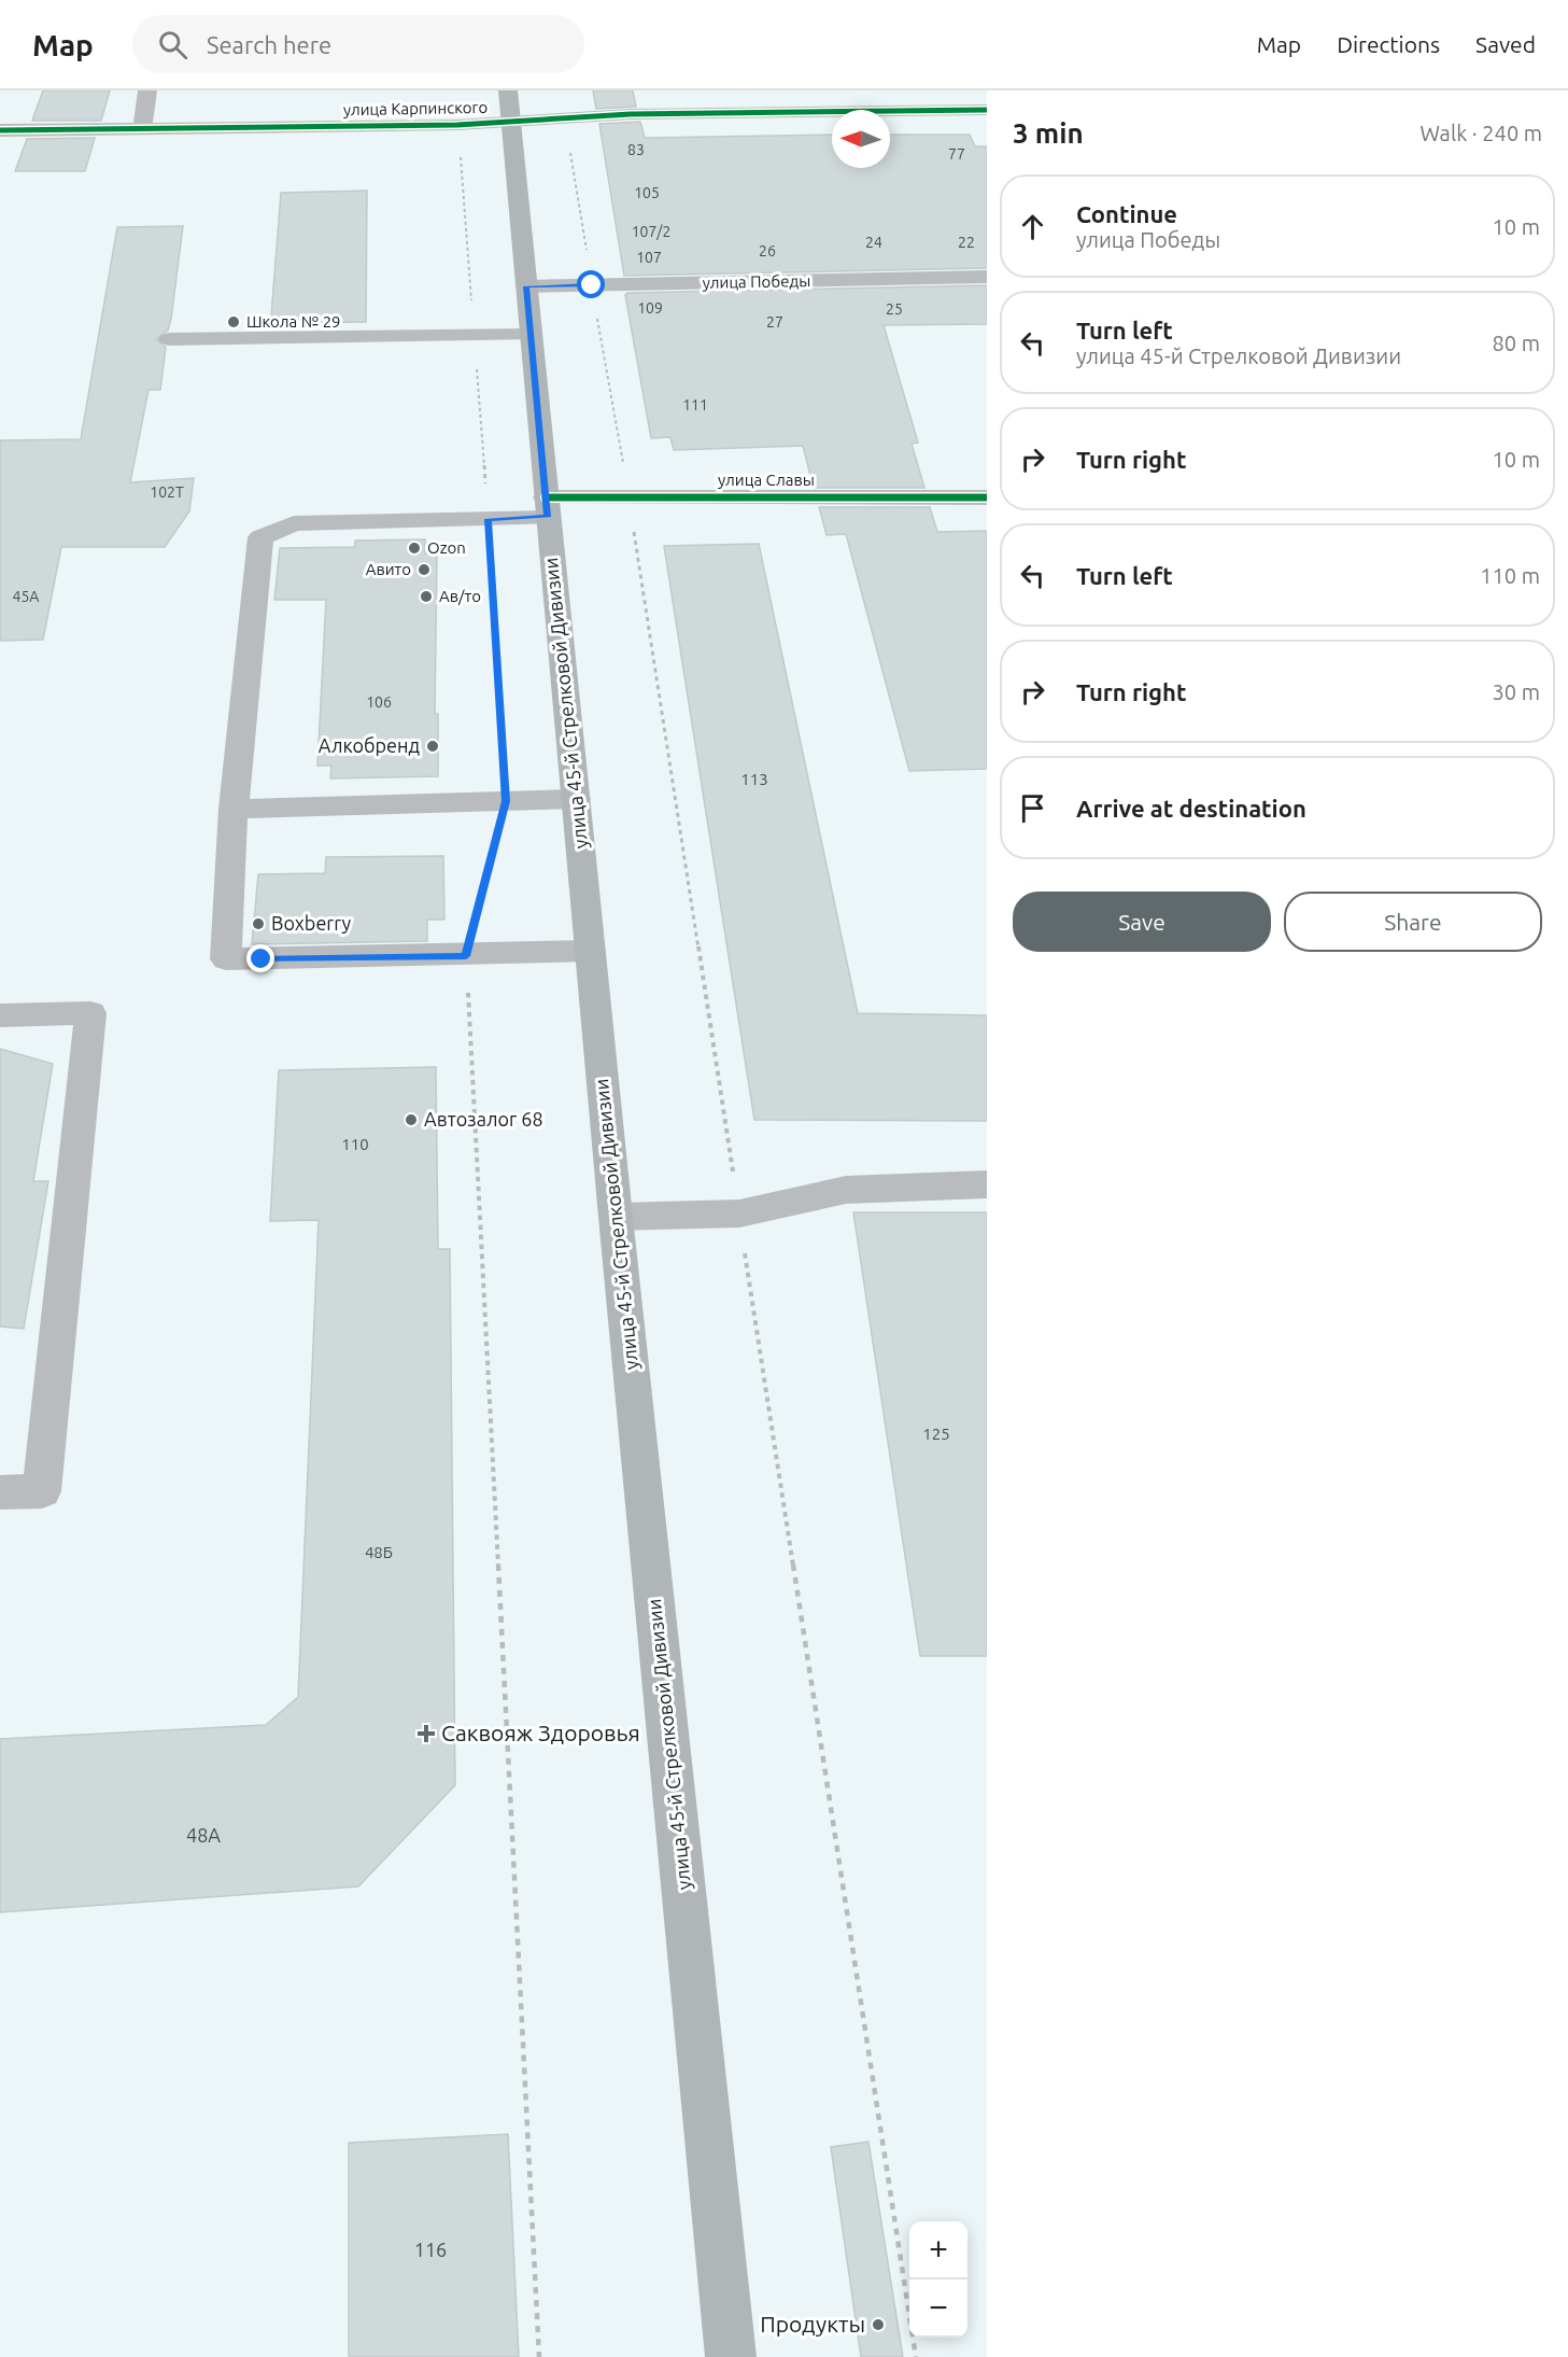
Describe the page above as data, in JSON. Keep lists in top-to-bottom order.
{
  "streets": {
    "main road": ["улица 45-й Стрелковой Дивизии"],
    "street": ["улица Карпинского", "улица Победы", "улица Славы"]
  },
  "crossings": [
    ["улица Карпинского", "улица 45-й Стрелковой Дивизии"],
    ["улица Победы", "улица 45-й Стрелковой Дивизии"],
    ["улица Славы", "улица 45-й Стрелковой Дивизии"]
  ],
  "places": {
    "other": [
      "Школа № 29",
      "Ozon",
      "Авито",
      "Ав/то",
      "Алкобренд",
      "Boxberry",
      "Автозалог 68",
      "Продукты"
    ],
    "health": ["Саквояж Здоровья"]
  },
  "house_numbers": [
    "83",
    "77",
    "105",
    "107/2",
    "24",
    "22",
    "26",
    "107",
    "109",
    "25",
    "27",
    "111",
    "102Т",
    "45А",
    "106",
    "113",
    "110",
    "125",
    "48Б",
    "48А",
    "116"
  ],
  "north": "left",
  "page": {
    "header": "Map",
    "search": "Search here",
    "nav": ["Map", "Directions", "Saved"],
    "heading": ["3 min", "Walk · 240 m"],
    "list": [
      ["Continue", "улица Победы", "10 m"],
      ["Turn left", "улица 45-й Стрелковой Дивизии", "80 m"],
      ["Turn right", "10 m"],
      ["Turn left", "110 m"],
      ["Turn right", "30 m"],
      "Arrive at destination"
    ],
    "buttons": ["Save", "Share"],
    "map_buttons": ["+", "−"]
  }
}
